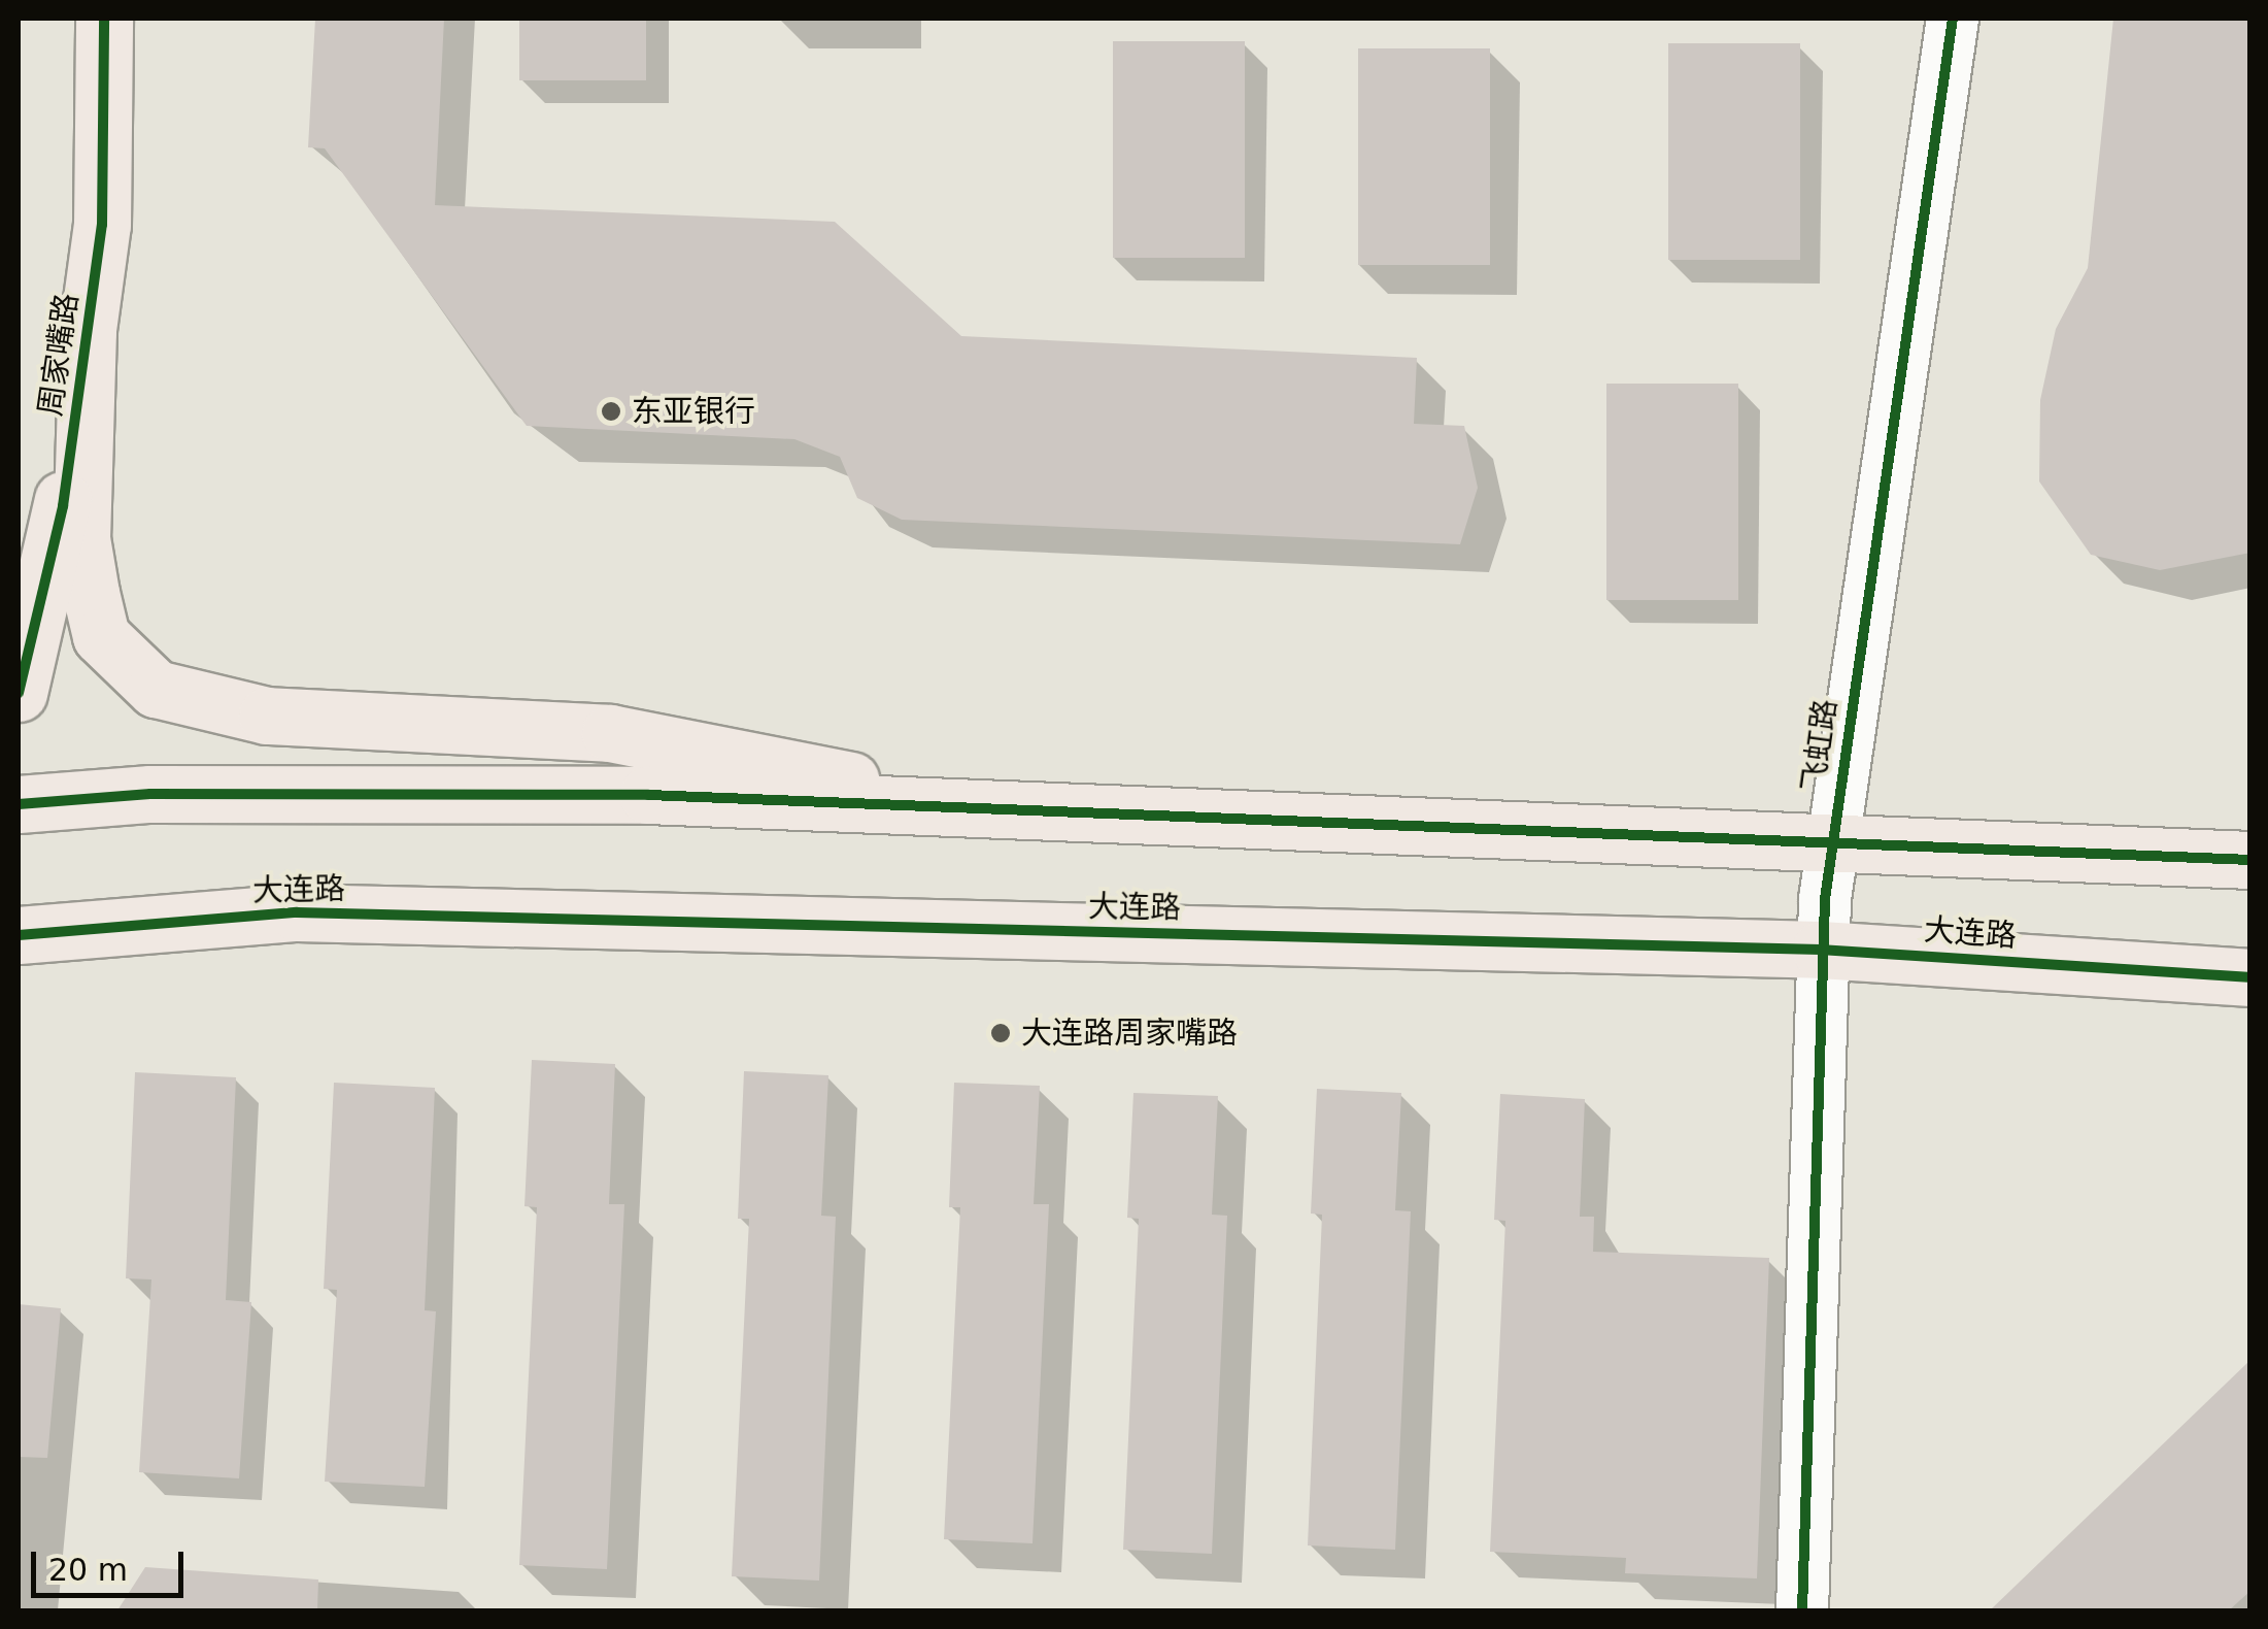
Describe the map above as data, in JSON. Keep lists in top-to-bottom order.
{
  "streets": {
    "main road": ["周家嘴路", "大连路"],
    "street": ["飞虹路"]
  },
  "crossings": [
    ["飞虹路", "大连路"]
  ],
  "places": ["东亚银行", "大连路周家嘴路"],
  "scale_bar": "20 m"
}
